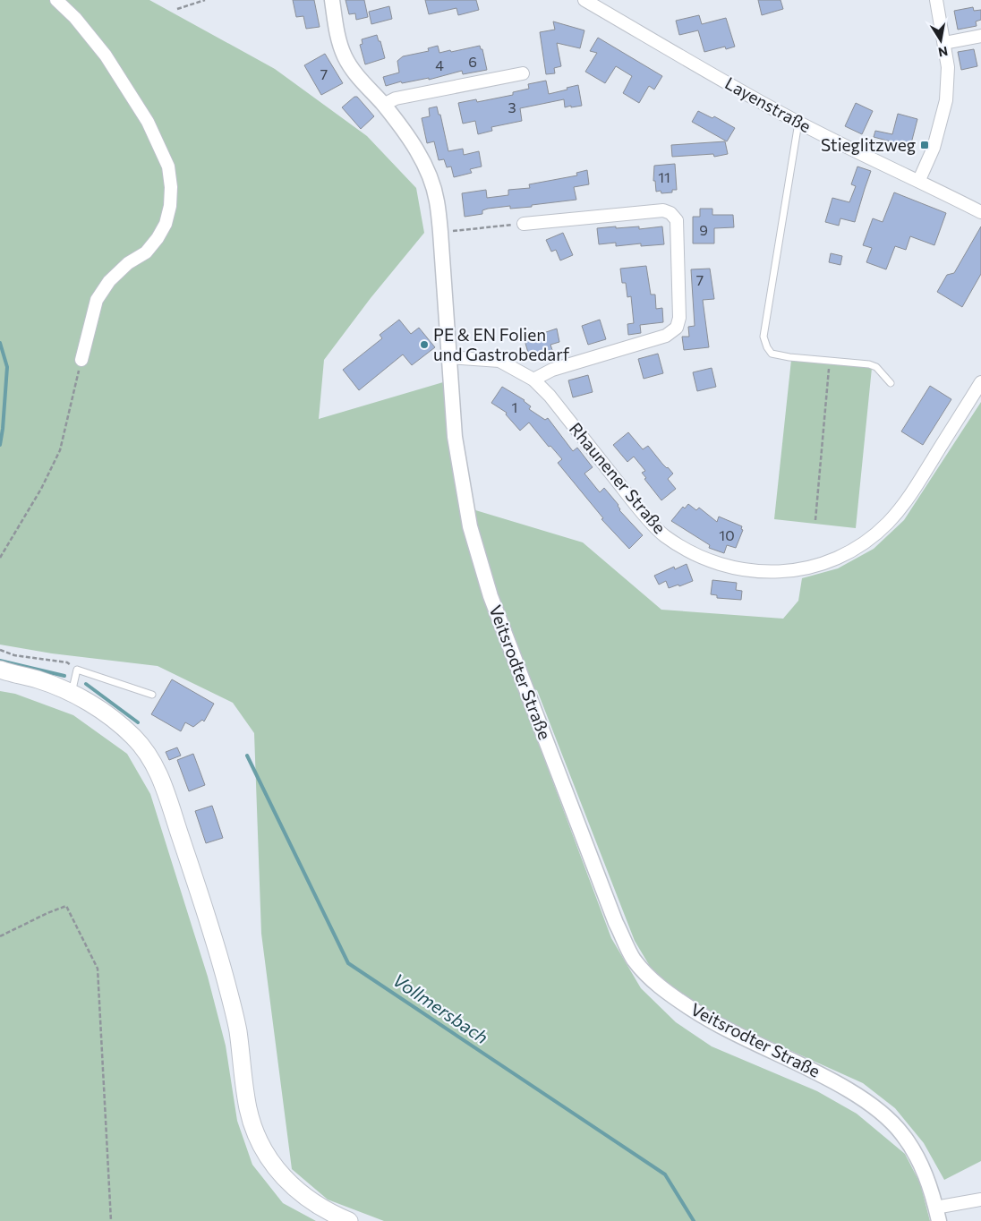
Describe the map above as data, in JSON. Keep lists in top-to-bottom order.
{
  "streets": {
    "street": ["Layenstraße", "Rhaunener Straße", "Veitsrodter Straße"]
  },
  "crossings": [
    ["Rhaunener Straße", "Veitsrodter Straße"]
  ],
  "water": ["Vollmersbach"],
  "places": {
    "transit": ["Stieglitzweg"],
    "other": ["PE & EN Folien und Gastrobedarf"]
  },
  "house_numbers": [
    "6",
    "4",
    "7",
    "3",
    "11",
    "9",
    "7",
    "1",
    "10"
  ],
  "north": "bottom"
}
